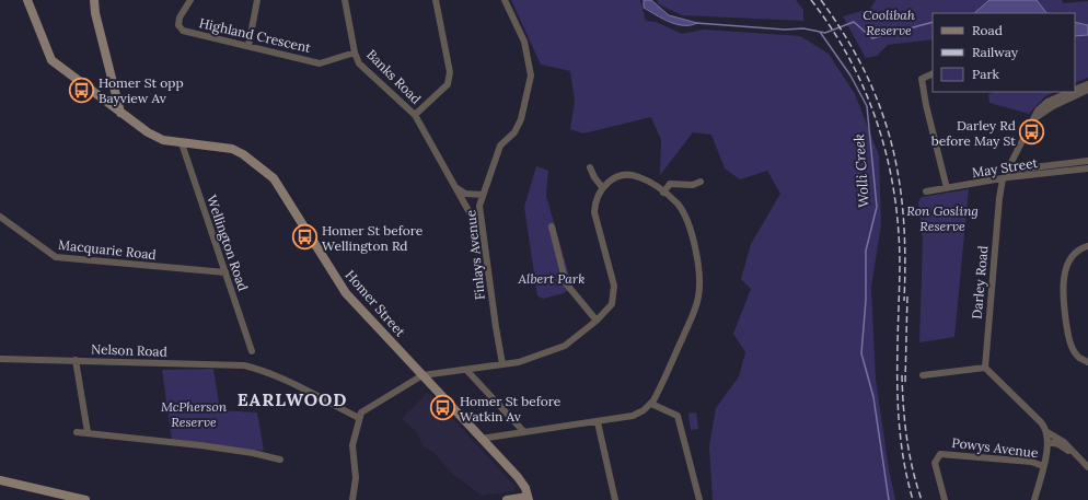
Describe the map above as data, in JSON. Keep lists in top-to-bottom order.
{
  "streets": {
    "main road": ["Homer Street"],
    "street": [
      "Highland Crescent",
      "Banks Road",
      "May Street",
      "Wellington Road",
      "Macquarie Road",
      "Finlays Avenue",
      "Darley Road",
      "Nelson Road",
      "Powys Avenue"
    ]
  },
  "crossings": [
    ["Highland Crescent", "Banks Road"],
    ["Banks Road", "Finlays Avenue"],
    ["May Street", "Darley Road"],
    ["Wellington Road", "Macquarie Road"],
    ["Wellington Road", "Homer Street"]
  ],
  "districts": ["EARLWOOD"],
  "water": ["Wolli Creek"],
  "parks": [
    "Coolibah Reserve",
    "Ron Gosling Reserve",
    "Albert Park",
    "McPherson Reserve"
  ],
  "places": {
    "bus stop": [
      "Homer St opp Bayview Av",
      "Darley Rd before May St",
      "Homer St before Wellington Rd",
      "Homer St before Watkin Av"
    ]
  },
  "legend": ["Road", "Railway", "Park"]
}
